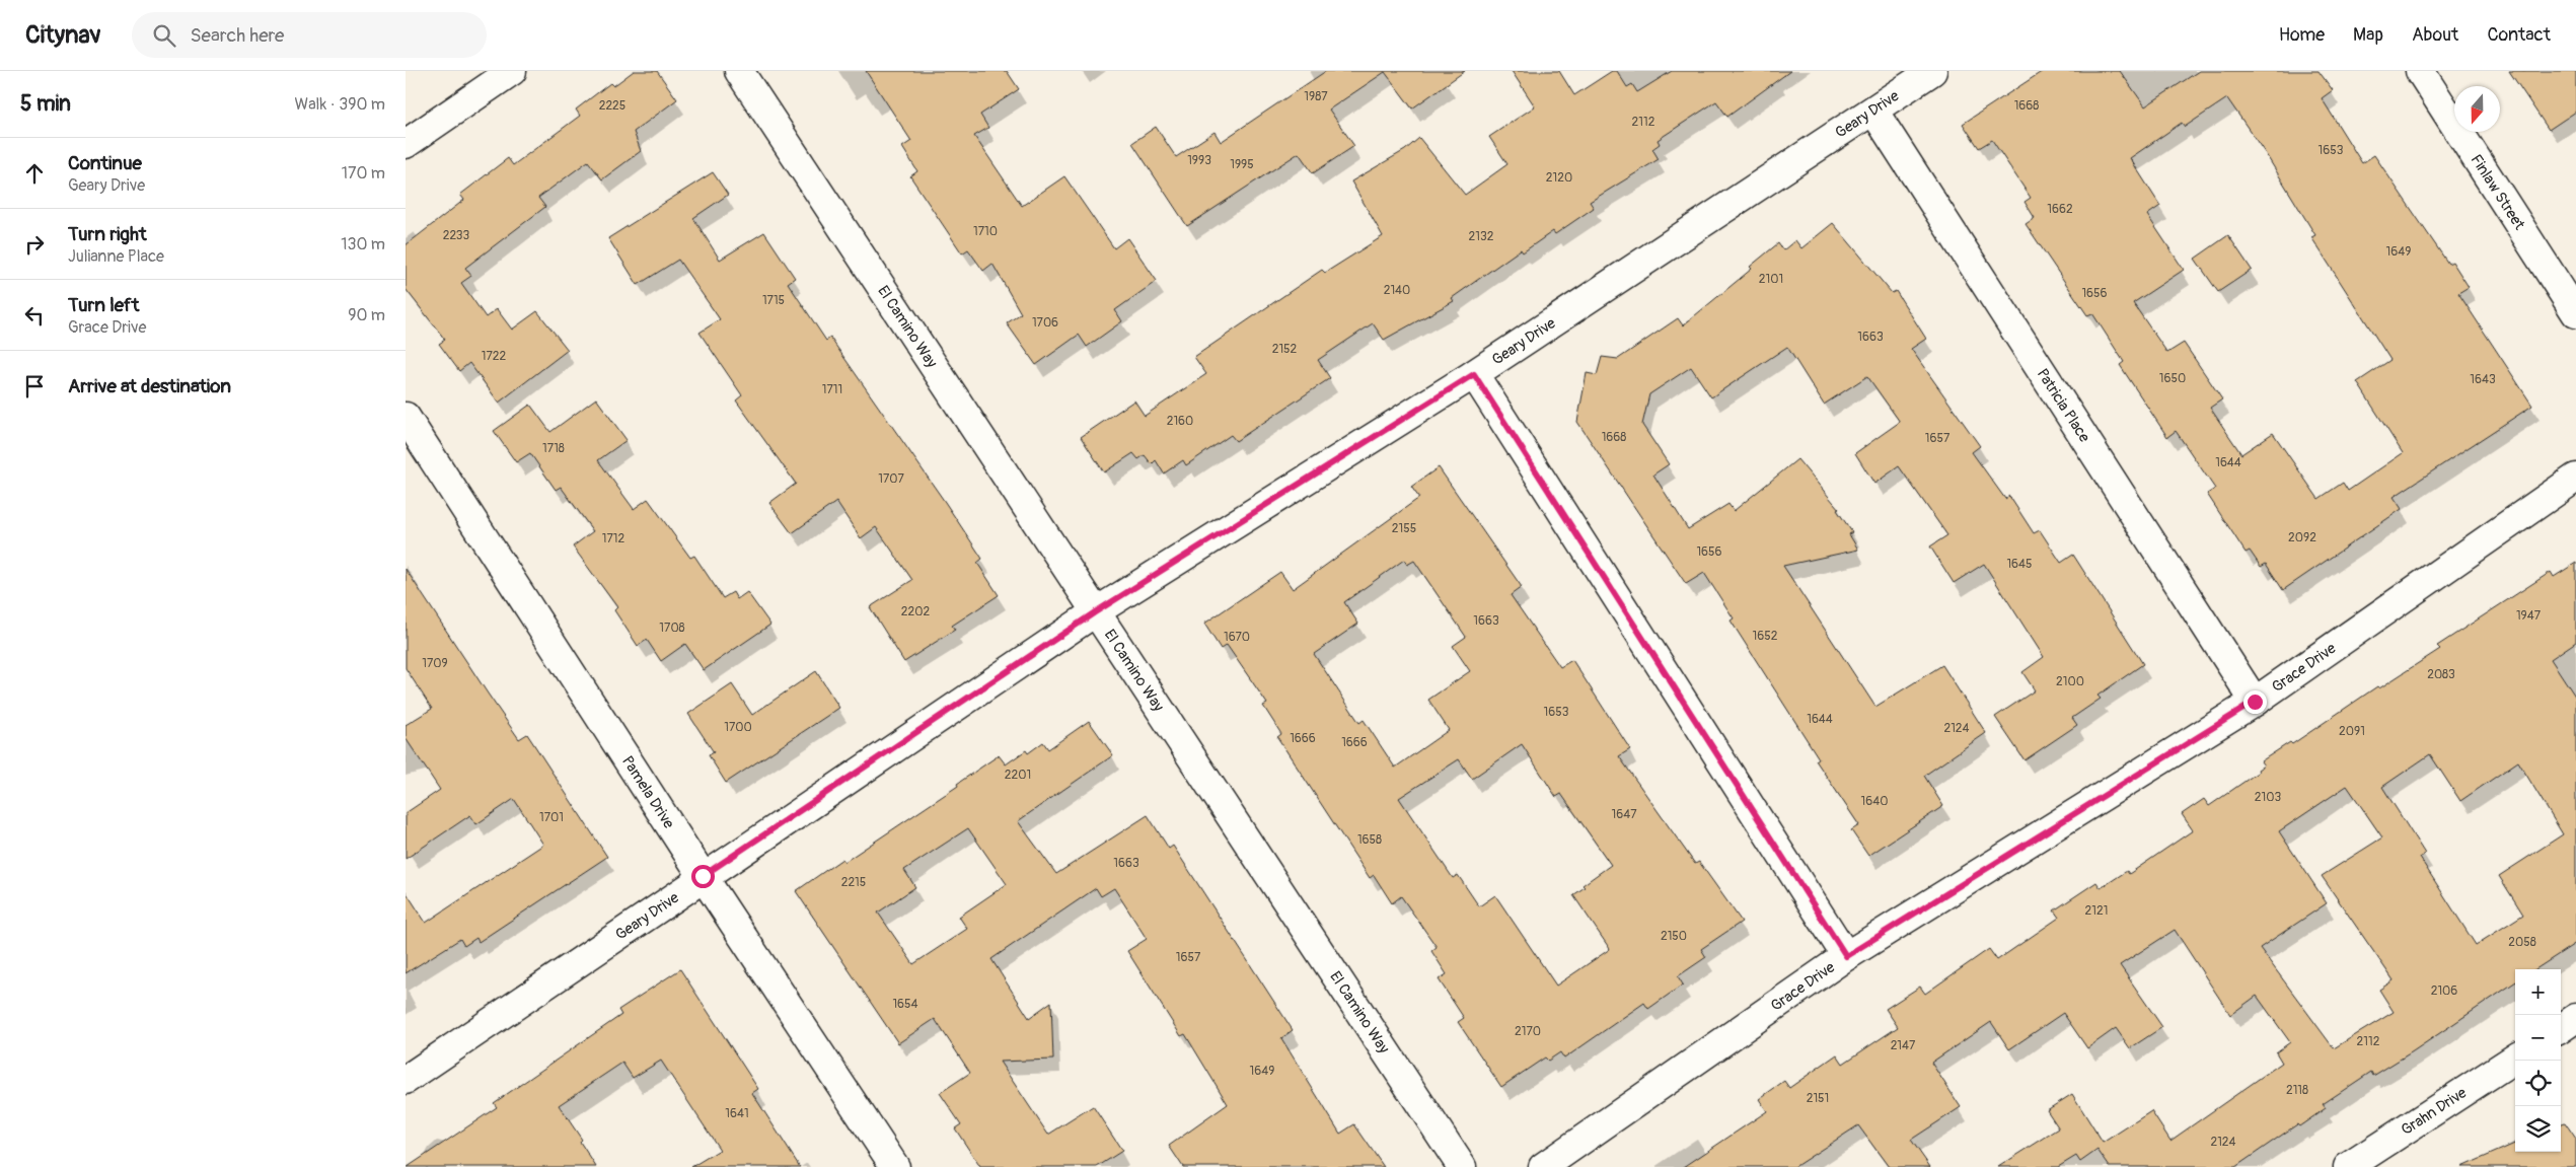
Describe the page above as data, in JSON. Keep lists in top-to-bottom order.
{
  "streets": {
    "street": [
      "Geary Drive",
      "Finlaw Street",
      "El Camino Way",
      "Patricia Place",
      "Grace Drive",
      "Pamela Drive",
      "Grahn Drive"
    ]
  },
  "crossings": [
    ["Geary Drive", "El Camino Way"],
    ["Geary Drive", "Patricia Place"],
    ["Geary Drive", "Pamela Drive"],
    ["Patricia Place", "Grace Drive"]
  ],
  "house_numbers": [
    "1987",
    "2225",
    "1668",
    "2112",
    "1653",
    "1993",
    "1995",
    "2120",
    "1662",
    "1710",
    "2233",
    "2132",
    "1649",
    "2101",
    "2140",
    "1656",
    "1715",
    "1706",
    "1663",
    "2152",
    "1722",
    "1650",
    "1643",
    "1711",
    "2160",
    "1668",
    "1657",
    "1718",
    "1644",
    "1707",
    "2155",
    "2092",
    "1712",
    "1656",
    "1645",
    "2202",
    "1947",
    "1663",
    "1708",
    "1652",
    "1670",
    "1709",
    "2083",
    "2100",
    "1653",
    "1644",
    "1700",
    "2124",
    "2091",
    "1666",
    "1666",
    "2201",
    "2103",
    "1640",
    "1647",
    "1701",
    "1658",
    "1663",
    "2215",
    "2121",
    "2150",
    "2058",
    "1657",
    "2106",
    "1654",
    "2170",
    "2112",
    "2147",
    "1649",
    "2118",
    "2151",
    "1641",
    "2124"
  ],
  "north": "bottom",
  "page": {
    "header": "Citynav",
    "search": "Search here",
    "nav": [
      "Home",
      "Map",
      "About",
      "Contact"
    ],
    "heading": ["5 min", "Walk · 390 m"],
    "list": [
      ["Continue", "Geary Drive", "170 m"],
      ["Turn right", "Julianne Place", "130 m"],
      ["Turn left", "Grace Drive", "90 m"],
      "Arrive at destination"
    ],
    "map_buttons": ["+", "−"]
  }
}
